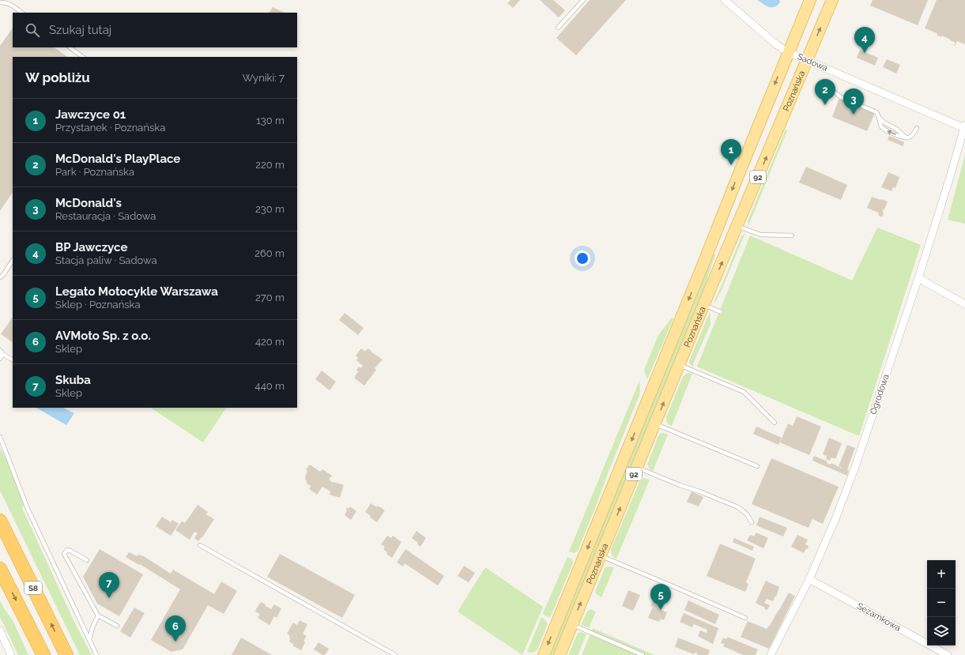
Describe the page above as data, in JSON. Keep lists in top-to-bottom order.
{
  "streets": {
    "highway": ["S8"],
    "main road": ["Poznańska", "92"],
    "street": ["Sadowa", "Ogrodowa", "Sezamkowa"]
  },
  "crossings": [
    ["Sadowa", "Poznańska"],
    ["Sadowa", "Ogrodowa"],
    ["Ogrodowa", "Sezamkowa"]
  ],
  "page": {
    "search": "Szukaj tutaj",
    "pins": [
      "4",
      "2",
      "3",
      "1",
      "7",
      "5",
      "6"
    ],
    "heading": ["W pobliżu", "Wyniki: 7"],
    "list": [
      {
        "mark": "1",
        "name": "Jawczyce 01",
        "note": "Przystanek · Poznańska",
        "value": "130 m"
      },
      {
        "mark": "2",
        "name": "McDonald's PlayPlace",
        "note": "Park · Poznańska",
        "value": "220 m"
      },
      {
        "mark": "3",
        "name": "McDonald's",
        "note": "Restauracja · Sadowa",
        "value": "230 m"
      },
      {
        "mark": "4",
        "name": "BP Jawczyce",
        "note": "Stacja paliw · Sadowa",
        "value": "260 m"
      },
      {
        "mark": "5",
        "name": "Legato Motocykle Warszawa",
        "note": "Sklep · Poznańska",
        "value": "270 m"
      },
      {
        "mark": "6",
        "name": "AVMoto Sp. z o.o.",
        "note": "Sklep",
        "value": "420 m"
      },
      {
        "mark": "7",
        "name": "Skuba",
        "note": "Sklep",
        "value": "440 m"
      }
    ],
    "map_buttons": ["+", "−"]
  }
}
